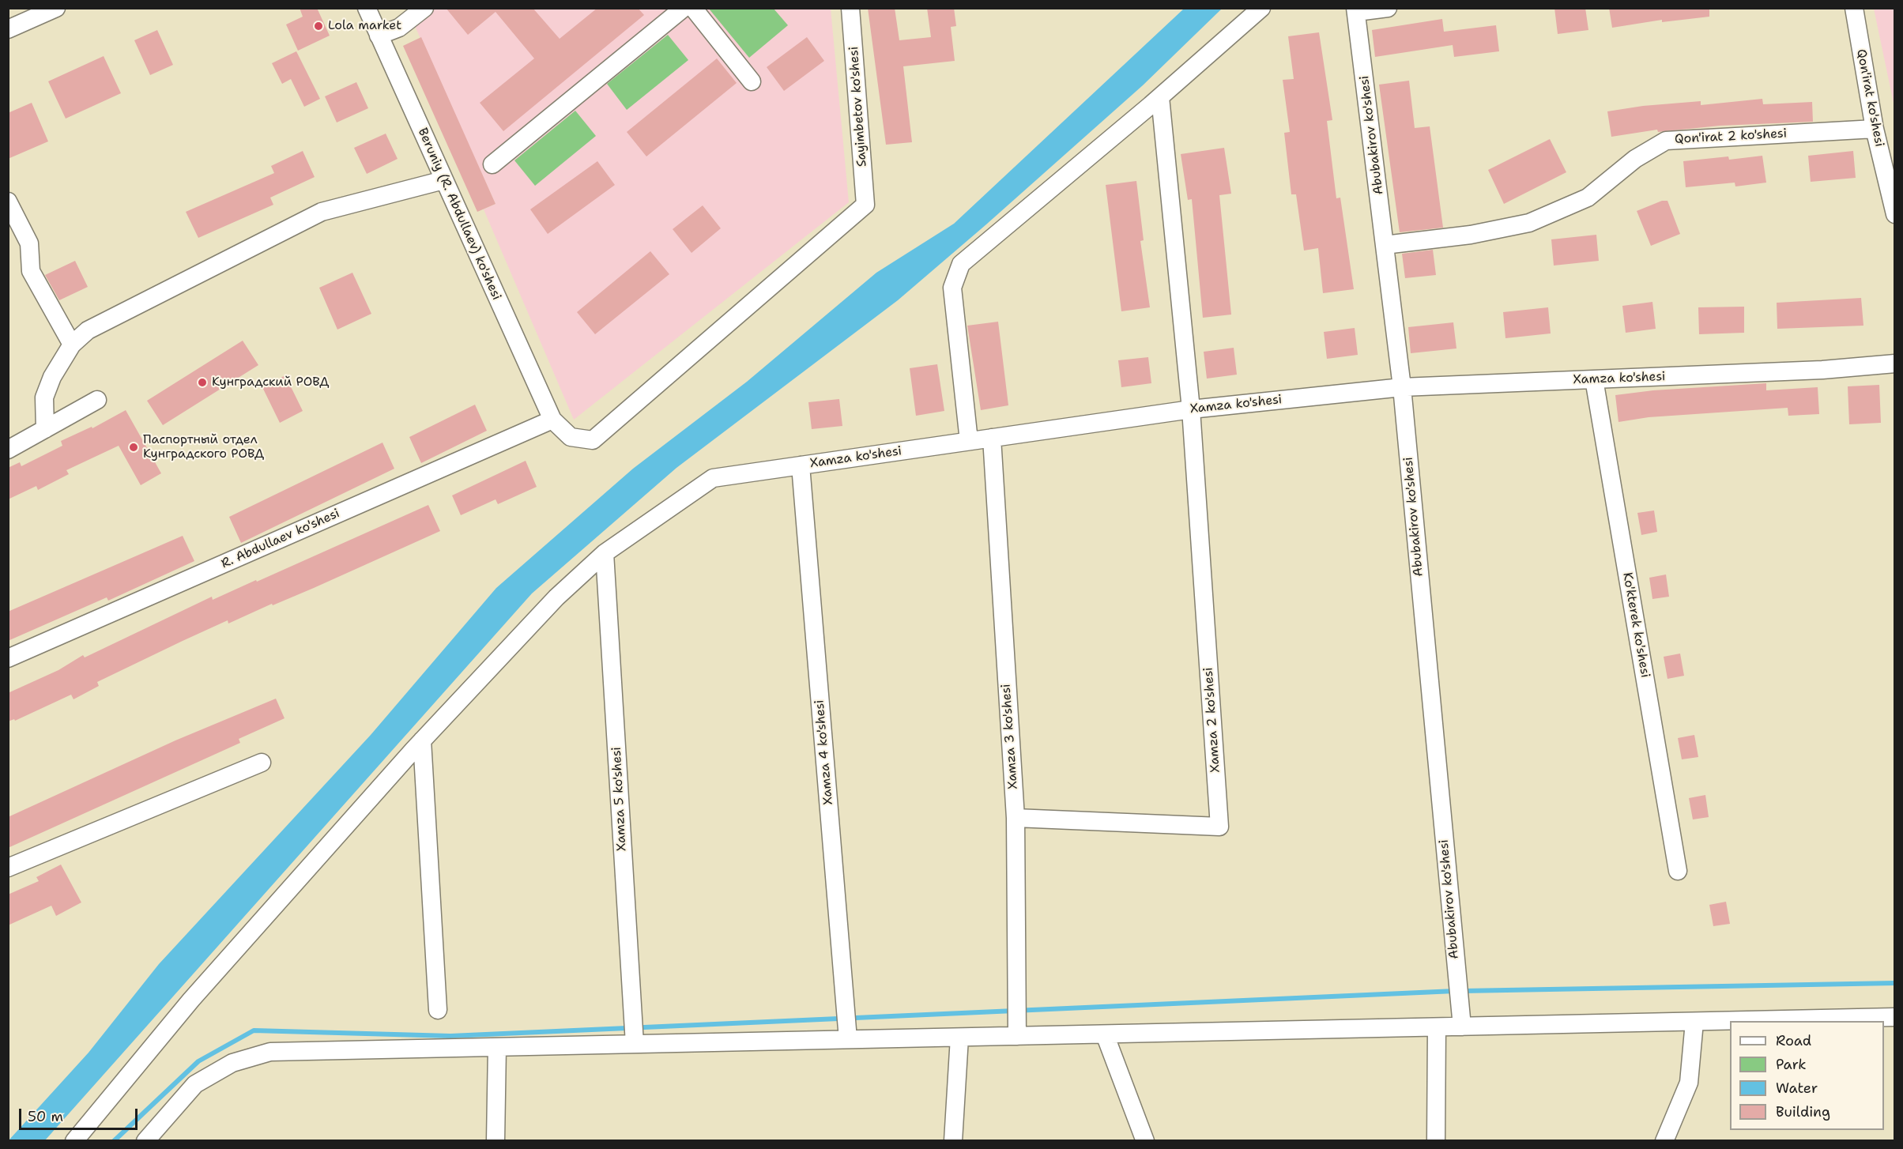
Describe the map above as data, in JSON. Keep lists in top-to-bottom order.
{
  "streets": {
    "street": [
      "Qon'irat ko'shesi",
      "Sayimbetov ko'shesi",
      "Abubakirov ko'shesi",
      "Qon'irat 2 ko'shesi",
      "Beruniy (R. Abdullaev) ko'shesi",
      "Xamza ko'shesi",
      "R. Abdullaev ko'shesi",
      "Ko'kterek ko'shesi",
      "Xamza 2 ko'shesi",
      "Xamza 3 ko'shesi",
      "Xamza 4 ko'shesi",
      "Xamza 5 ko'shesi"
    ]
  },
  "crossings": [
    ["Qon'irat ko'shesi", "Qon'irat 2 ko'shesi"],
    ["Sayimbetov ko'shesi", "Beruniy (R. Abdullaev) ko'shesi"],
    ["Sayimbetov ko'shesi", "R. Abdullaev ko'shesi"],
    ["Abubakirov ko'shesi", "Qon'irat 2 ko'shesi"],
    ["Abubakirov ko'shesi", "Xamza ko'shesi"],
    ["Beruniy (R. Abdullaev) ko'shesi", "R. Abdullaev ko'shesi"],
    ["Xamza ko'shesi", "Ko'kterek ko'shesi"],
    ["Xamza ko'shesi", "Xamza 2 ko'shesi"],
    ["Xamza ko'shesi", "Xamza 3 ko'shesi"],
    ["Xamza ko'shesi", "Xamza 4 ko'shesi"],
    ["Xamza ko'shesi", "Xamza 5 ko'shesi"],
    ["Xamza 2 ko'shesi", "Xamza 3 ko'shesi"]
  ],
  "places": ["Lola market", "Кунградский РОВД", "Паспортный отдел Кунградского РОВД"],
  "legend": [
    "Road",
    "Park",
    "Water",
    "Building"
  ],
  "scale_bar": "50 m"
}
